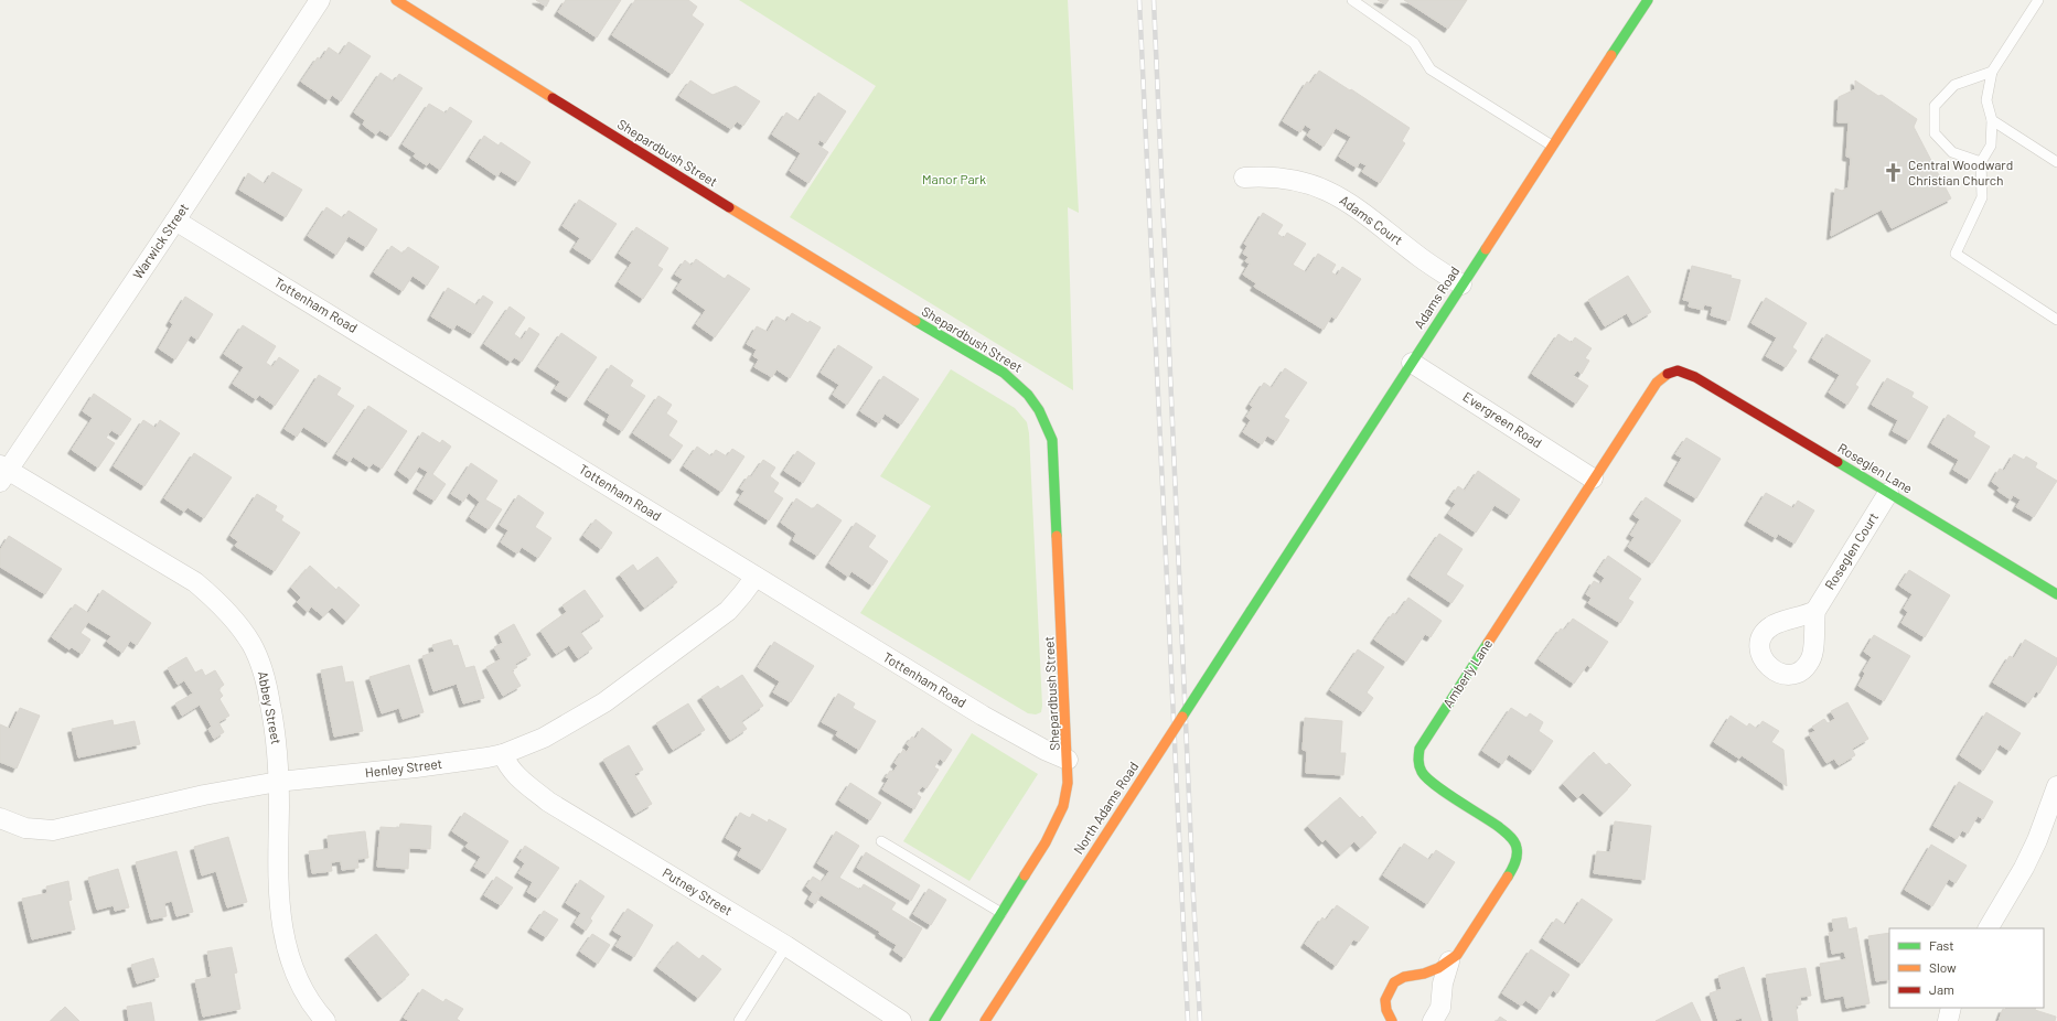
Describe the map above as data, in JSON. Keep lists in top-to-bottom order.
{
  "streets": {
    "street": [
      "Shepardbush Street",
      "Adams Court",
      "Warwick Street",
      "Adams Road",
      "Tottenham Road",
      "Evergreen Road",
      "Roseglen Lane",
      "Roseglen Court",
      "Amberly Lane",
      "Abbey Street",
      "Henley Street",
      "North Adams Road",
      "Putney Street"
    ]
  },
  "crossings": [
    ["Shepardbush Street", "Tottenham Road"],
    ["Adams Court", "Adams Road"],
    ["Warwick Street", "Tottenham Road"],
    ["Warwick Street", "Abbey Street"],
    ["Adams Road", "Evergreen Road"],
    ["Adams Road", "North Adams Road"],
    ["Tottenham Road", "Henley Street"],
    ["Evergreen Road", "Amberly Lane"],
    ["Roseglen Lane", "Roseglen Court"],
    ["Roseglen Lane", "Amberly Lane"],
    ["Abbey Street", "Henley Street"],
    ["Henley Street", "Putney Street"]
  ],
  "parks": ["Manor Park"],
  "places": {
    "church": ["Central Woodward Christian Church"]
  },
  "legend": ["Fast", "Slow", "Jam"]
}
